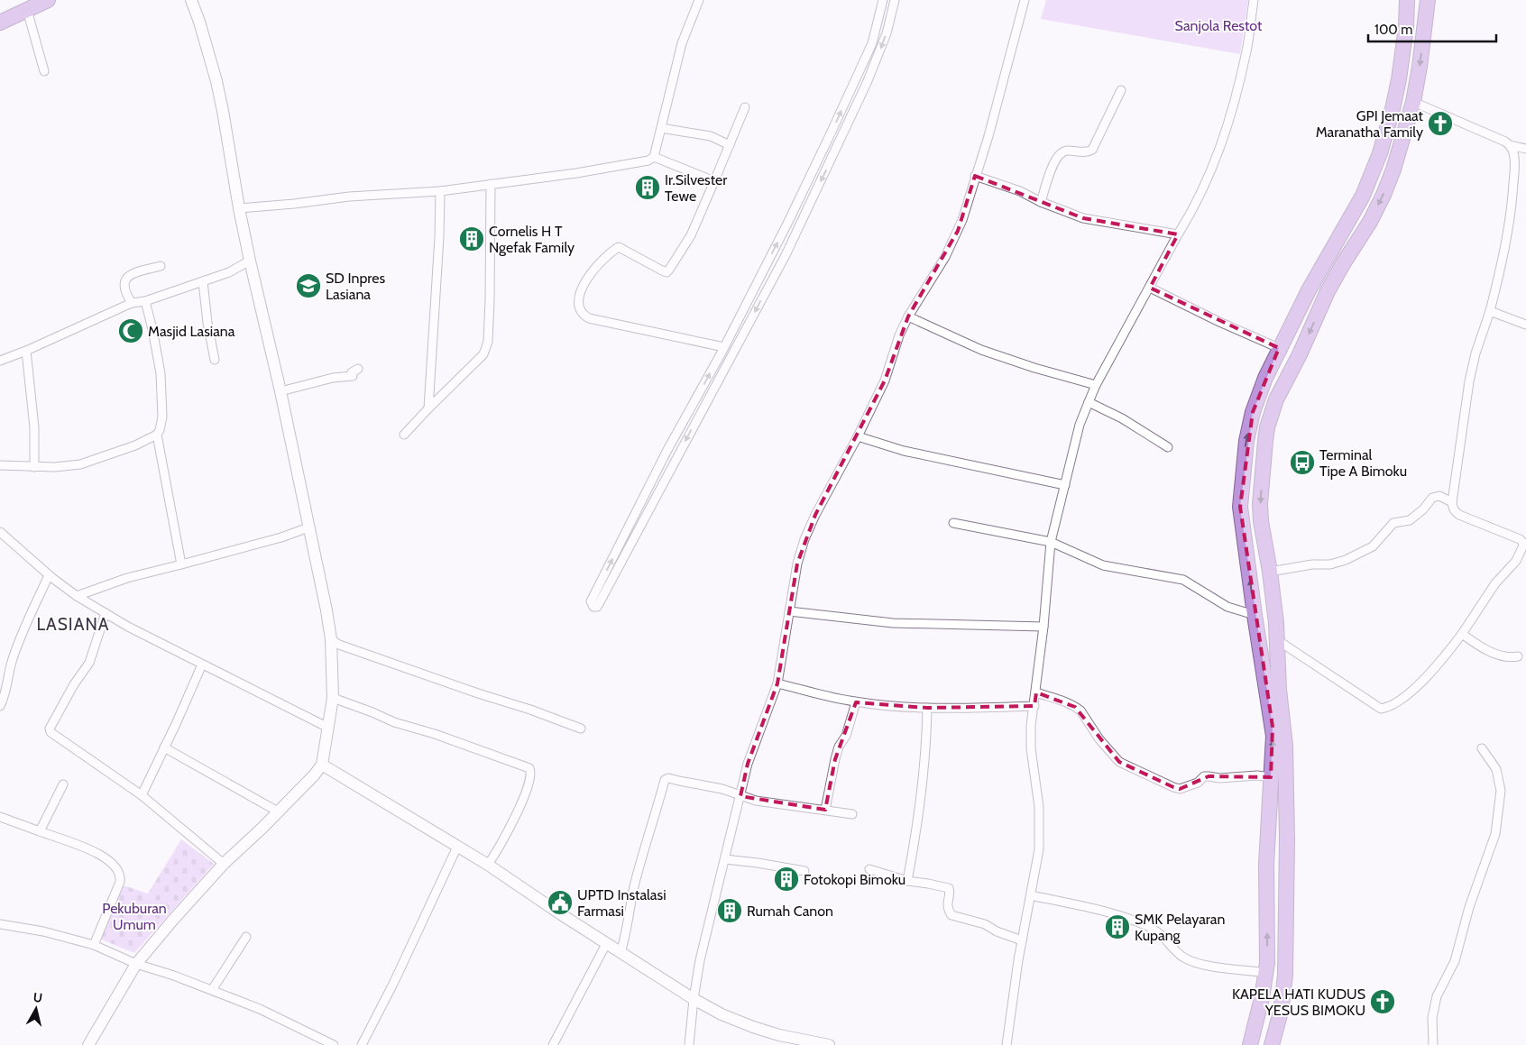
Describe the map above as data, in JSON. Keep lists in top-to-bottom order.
{
  "districts": ["LASIANA"],
  "parks": ["Sanjola Restot", "Pekuburan Umum"],
  "places": {
    "church": ["GPI Jemaat Maranatha Family", "KAPELA HATI KUDUS YESUS BIMOKU"],
    "building": [
      "Ir.Silvester Tewe",
      "Cornelis H T Ngefak Family",
      "Fotokopi Bimoku",
      "Rumah Canon",
      "SMK Pelayaran Kupang"
    ],
    "school or university": ["SD Inpres Lasiana"],
    "mosque": ["Masjid Lasiana"],
    "bus stop": ["Terminal Tipe A Bimoku"],
    "public building": ["UPTD Instalasi Farmasi"]
  },
  "scale_bar": "100 m",
  "north": "top"
}
